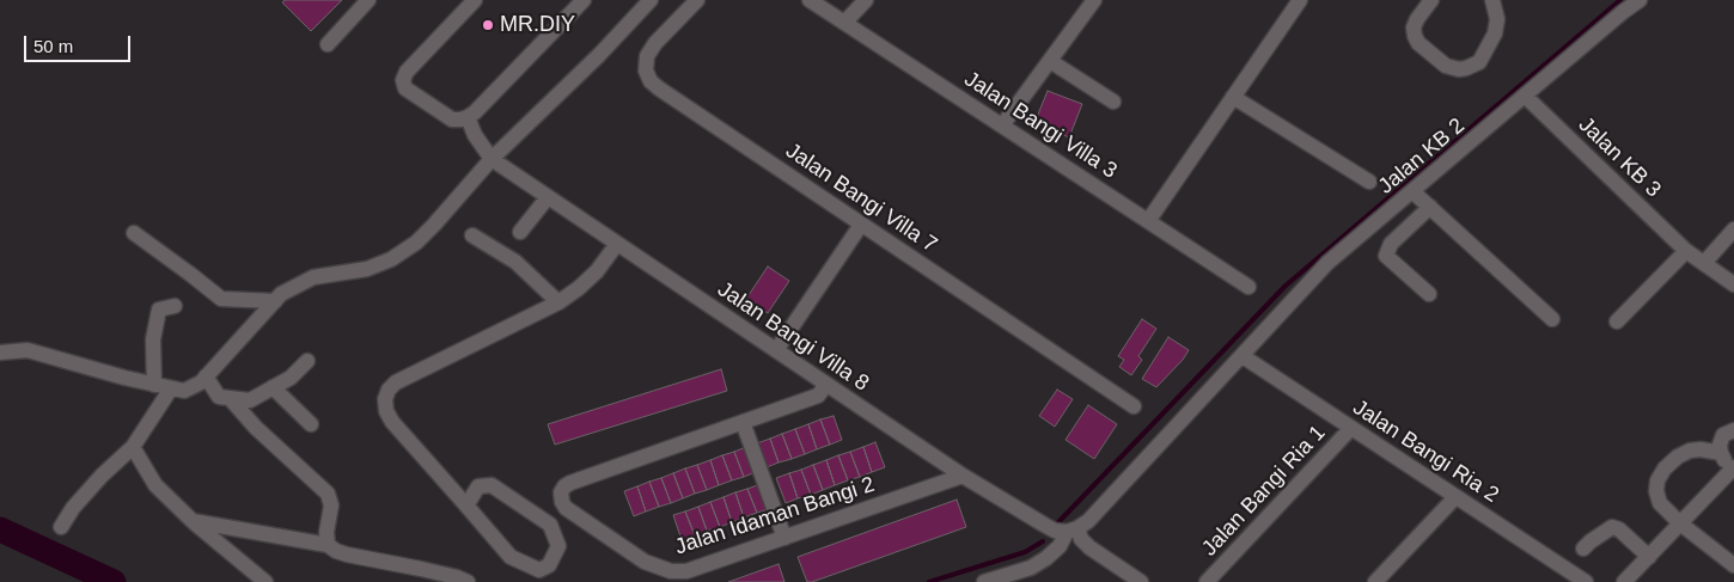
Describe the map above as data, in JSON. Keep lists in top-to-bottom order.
{
  "streets": {
    "street": [
      "Jalan Bangi Villa 3",
      "Jalan KB 2",
      "Jalan KB 3",
      "Jalan Bangi Villa 7",
      "Jalan Bangi Villa 8",
      "Jalan Bangi Ria 2",
      "Jalan Bangi Ria 1",
      "Jalan Idaman Bangi 2"
    ]
  },
  "crossings": [
    ["Jalan KB 2", "Jalan KB 3"],
    ["Jalan KB 2", "Jalan Bangi Villa 8"],
    ["Jalan KB 2", "Jalan Bangi Ria 2"],
    ["Jalan Bangi Villa 8", "Jalan Idaman Bangi 2"],
    ["Jalan Bangi Ria 2", "Jalan Bangi Ria 1"]
  ],
  "places": ["MR.DIY"],
  "scale_bar": "50 m"
}
